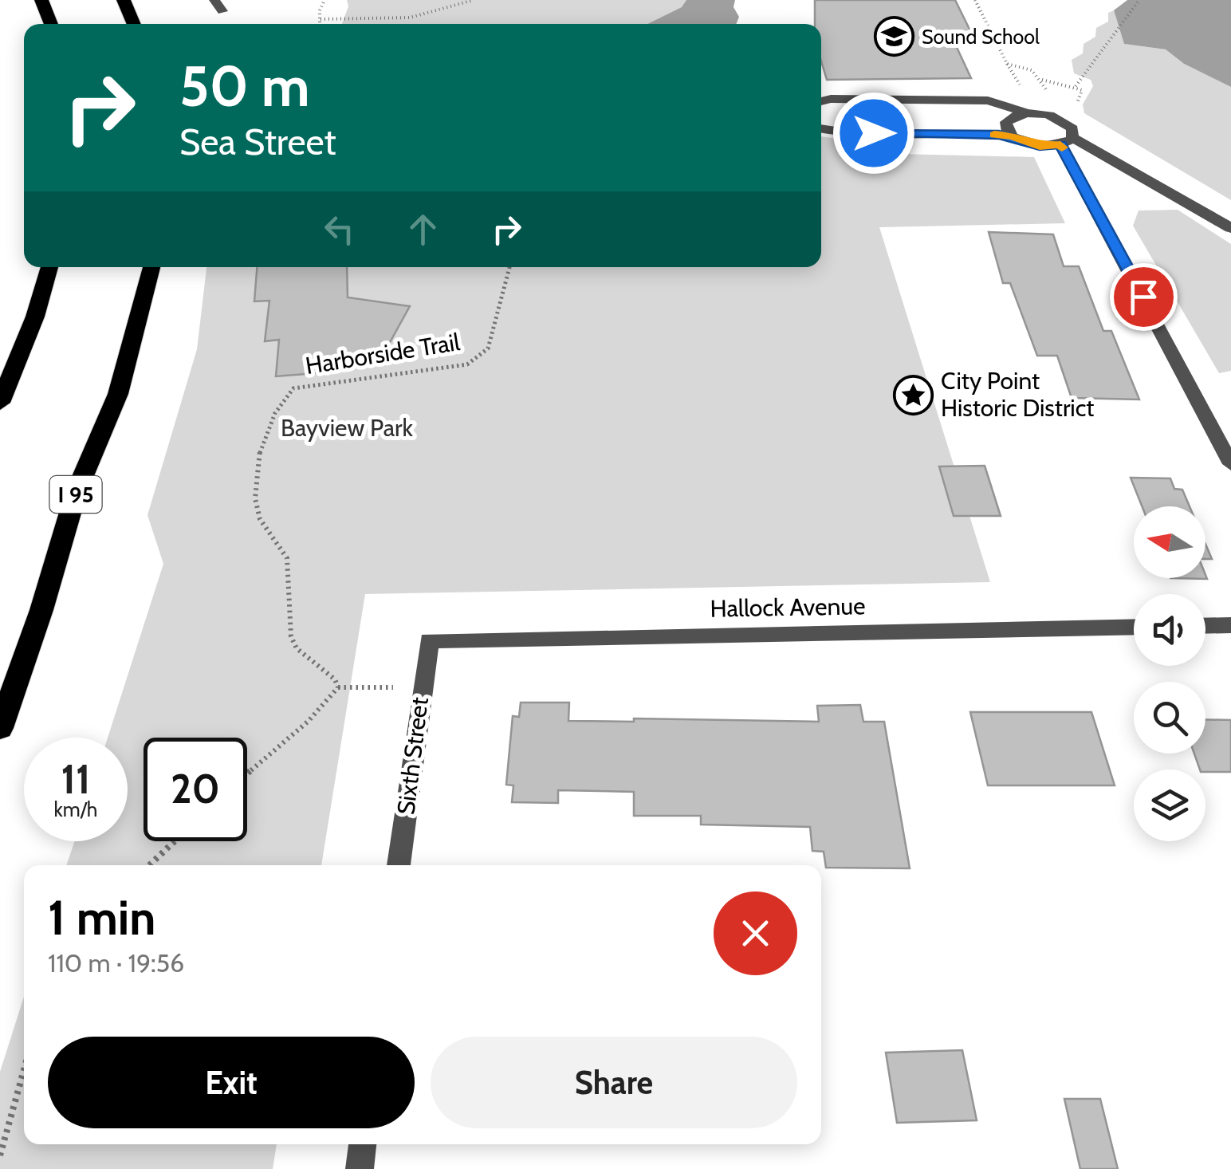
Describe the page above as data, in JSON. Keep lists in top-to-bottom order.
{
  "streets": {
    "highway": ["I 95"],
    "street": ["Hallock Avenue", "Sixth Street"],
    "path": ["Harborside Trail"]
  },
  "crossings": [
    ["Hallock Avenue", "Sixth Street"]
  ],
  "parks": ["Bayview Park"],
  "places": {
    "school or university": ["Sound School"],
    "place": ["City Point Historic District"]
  },
  "north": "left",
  "page": {
    "turn": ["50 m", "Sea Street"],
    "speed": "11 km/h",
    "limit": "20",
    "heading": ["1 min", "110 m · 19:56"],
    "buttons": ["Exit", "Share"]
  }
}
